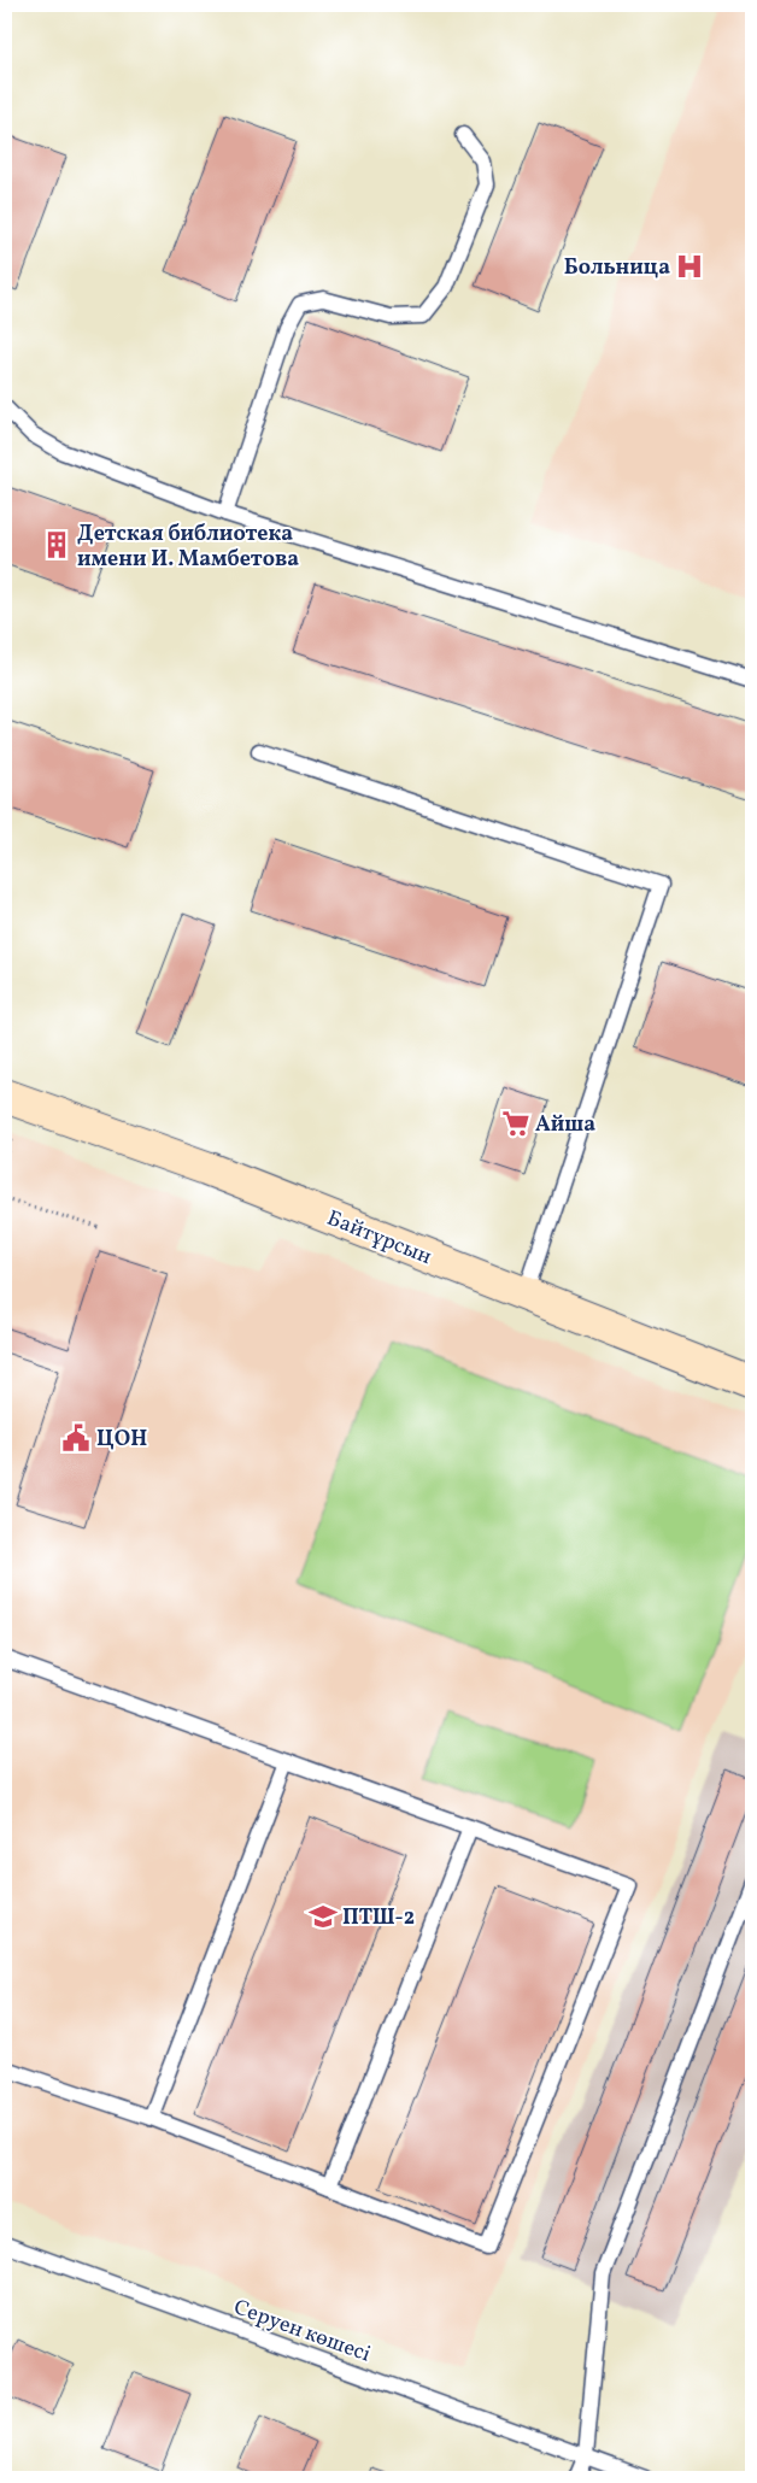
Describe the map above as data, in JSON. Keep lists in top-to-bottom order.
{
  "streets": {
    "street": ["Байтұрсын"],
    "lane": ["Серуен көшесі"]
  },
  "places": {
    "hospital": ["Больница"],
    "building": ["Детская библиотека имени И. Мамбетова"],
    "supermarket": ["Айша"],
    "public building": ["ЦОН"],
    "school or university": ["ПТШ-2"]
  }
}
